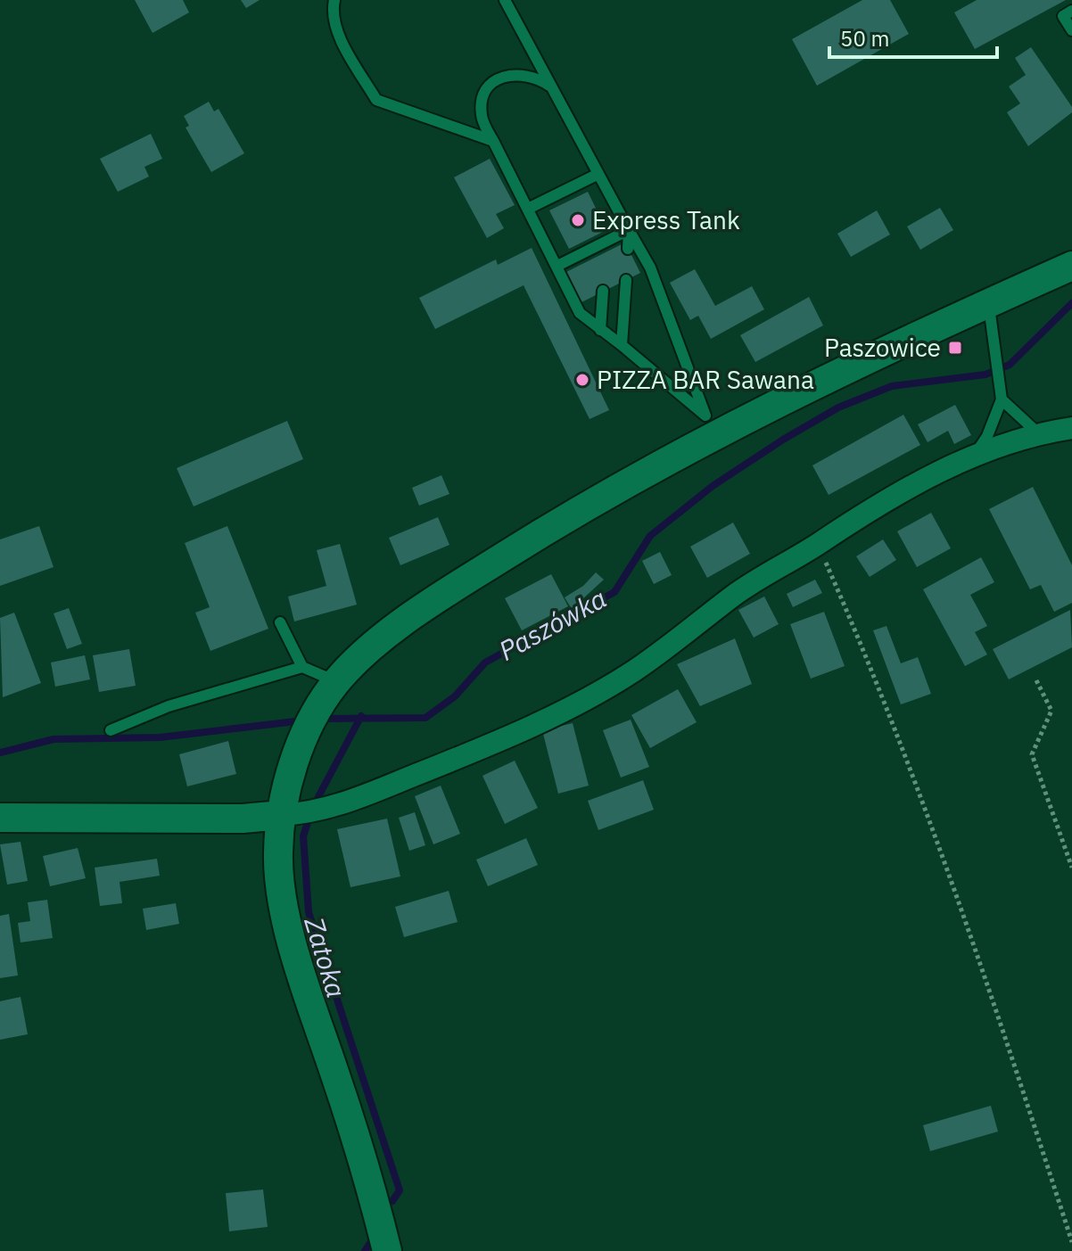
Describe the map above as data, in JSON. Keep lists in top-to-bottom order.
{
  "water": ["Paszówka", "Zatoka"],
  "places": {
    "other": ["Express Tank", "PIZZA BAR Sawana"],
    "transit": ["Paszowice"]
  },
  "scale_bar": "50 m"
}
